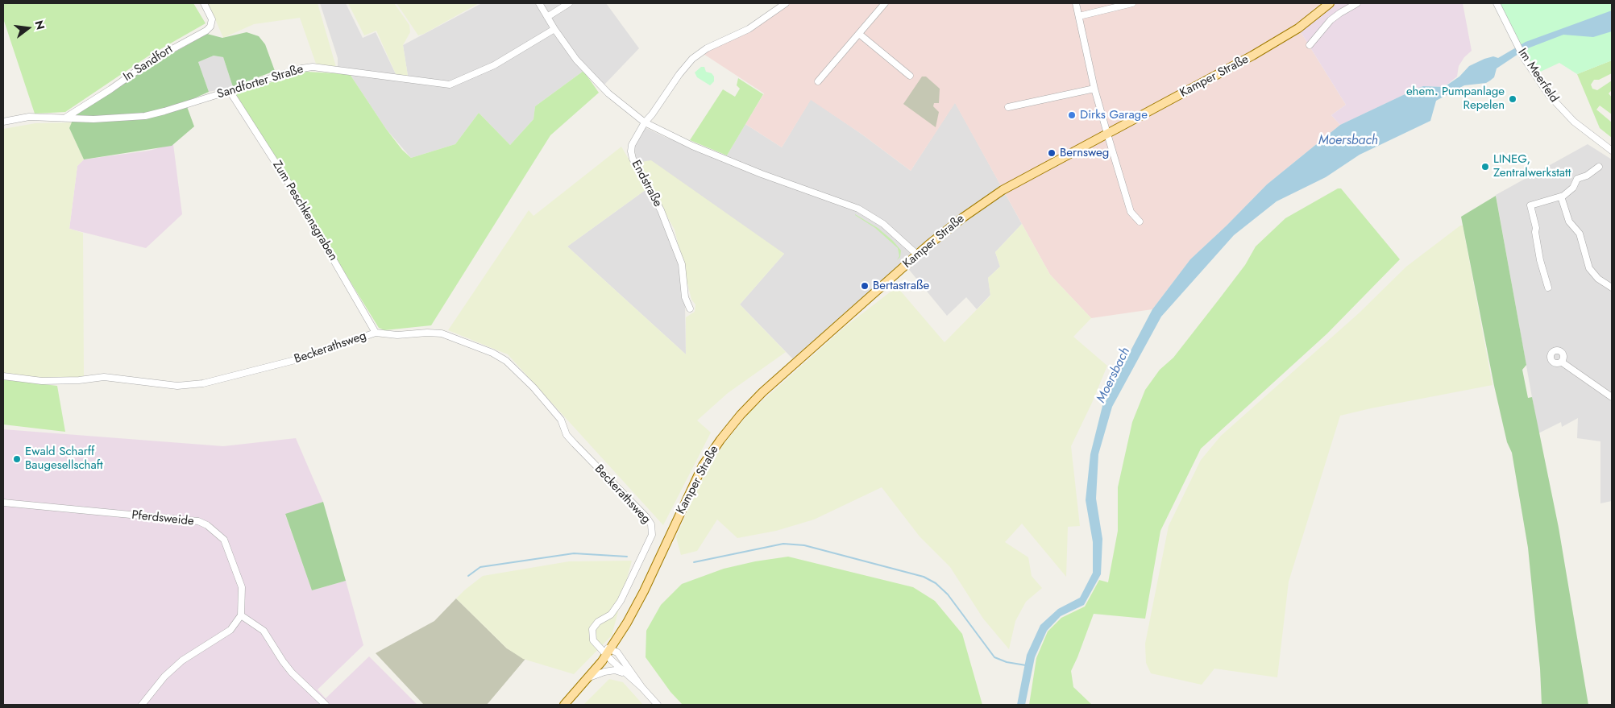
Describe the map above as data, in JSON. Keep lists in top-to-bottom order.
{
  "streets": {
    "main road": ["Kamper Straße"],
    "street": [
      "In Sandfort",
      "Im Meerfeld",
      "Sandforter Straße",
      "Endstraße",
      "Zum Peschkensgraben",
      "Beckerathsweg",
      "Pferdsweide"
    ]
  },
  "crossings": [
    ["In Sandfort", "Sandforter Straße"],
    ["Kamper Straße", "Beckerathsweg"],
    ["Sandforter Straße", "Zum Peschkensgraben"],
    ["Zum Peschkensgraben", "Beckerathsweg"]
  ],
  "water": ["Moersbach"],
  "places": [
    "ehem. Pumpanlage Repelen",
    "Dirks Garage",
    "Bernsweg",
    "LINEG, Zentralwerkstatt",
    "Bertastraße",
    "Ewald Scharff Baugesellschaft"
  ],
  "north": "right"
}
